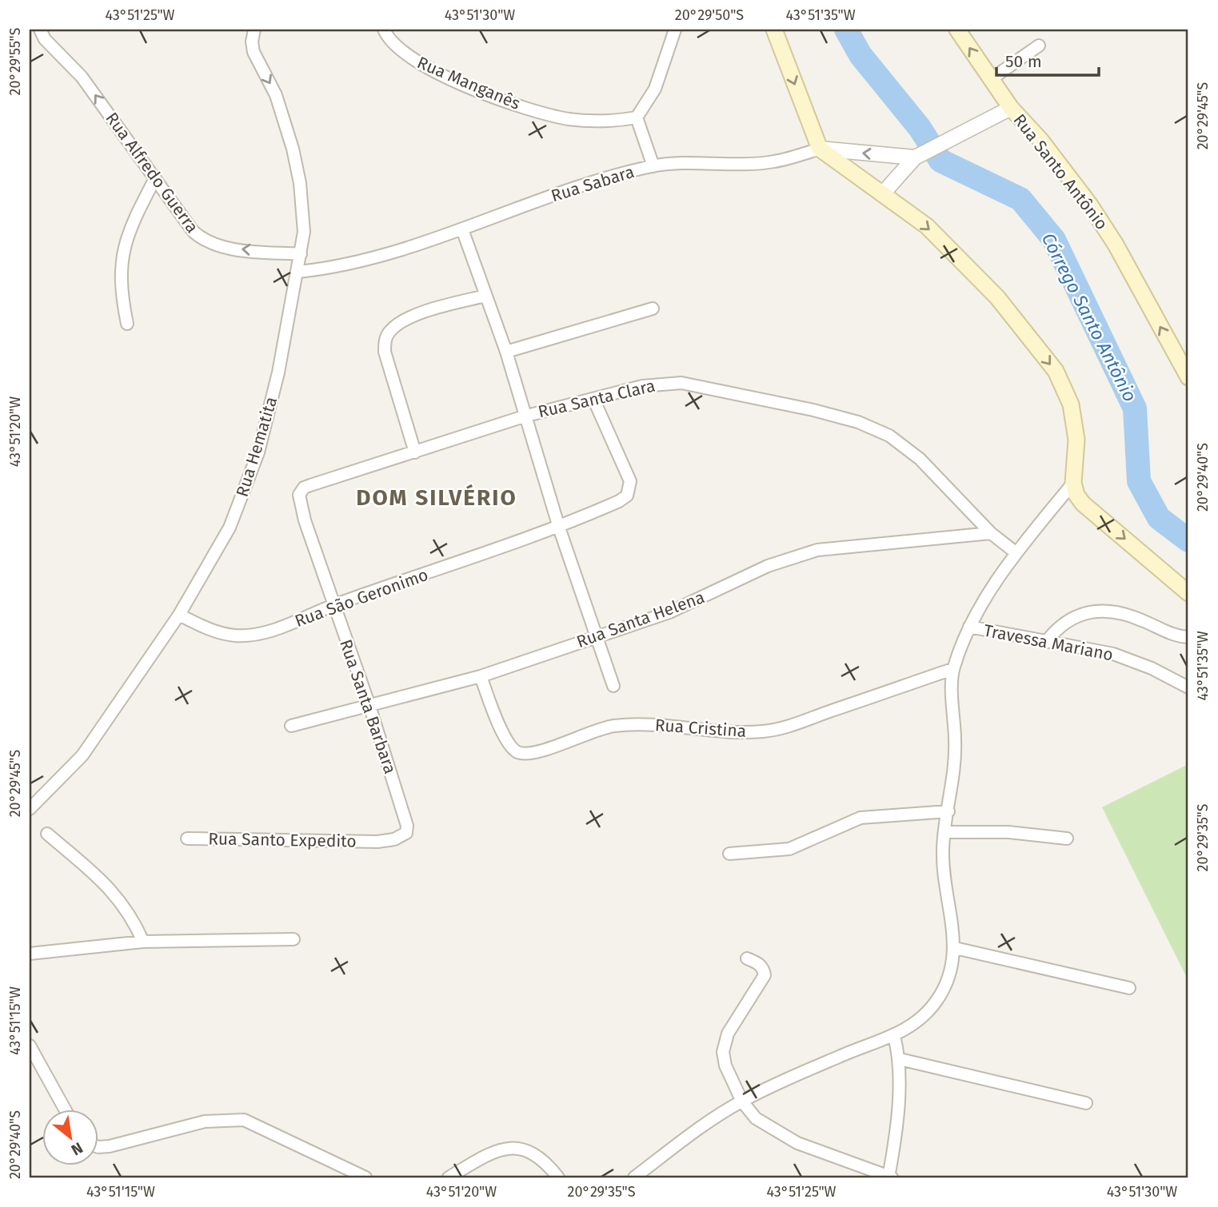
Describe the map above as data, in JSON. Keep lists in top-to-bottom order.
{
  "streets": {
    "main road": ["Rua Santo Antônio"],
    "street": [
      "Rua Manganês",
      "Rua Alfredo Guerra",
      "Rua Sabara",
      "Rua Santa Clara",
      "Rua Hematita",
      "Rua São Geronimo",
      "Rua Santa Helena",
      "Travessa Mariano",
      "Rua Santa Barbara",
      "Rua Cristina",
      "Rua Santo Expedito"
    ]
  },
  "crossings": [
    ["Rua Alfredo Guerra", "Rua Hematita"],
    ["Rua Sabara", "Rua Hematita"],
    ["Rua Santa Clara", "Rua São Geronimo"],
    ["Rua Santa Clara", "Rua Santa Helena"],
    ["Rua Santa Clara", "Rua Santa Barbara"],
    ["Rua Hematita", "Rua São Geronimo"],
    ["Rua São Geronimo", "Rua Santa Barbara"],
    ["Rua Santa Helena", "Rua Santa Barbara"],
    ["Rua Santa Helena", "Rua Cristina"],
    ["Rua Santa Barbara", "Rua Santo Expedito"]
  ],
  "one_way": ["Rua Alfredo Guerra"],
  "districts": ["DOM SILVÉRIO"],
  "water": ["Córrego Santo Antônio"],
  "scale_bar": "50 m",
  "north": "bottom right",
  "coordinates": [
    "43°51'25\"W",
    "43°51'30\"W",
    "20°29'50\"S",
    "43°51'35\"W",
    "20°29'55\"S",
    "20°29'45\"S",
    "43°51'20\"W",
    "20°29'40\"S",
    "20°29'35\"S",
    "43°51'15\"W"
  ]
}
